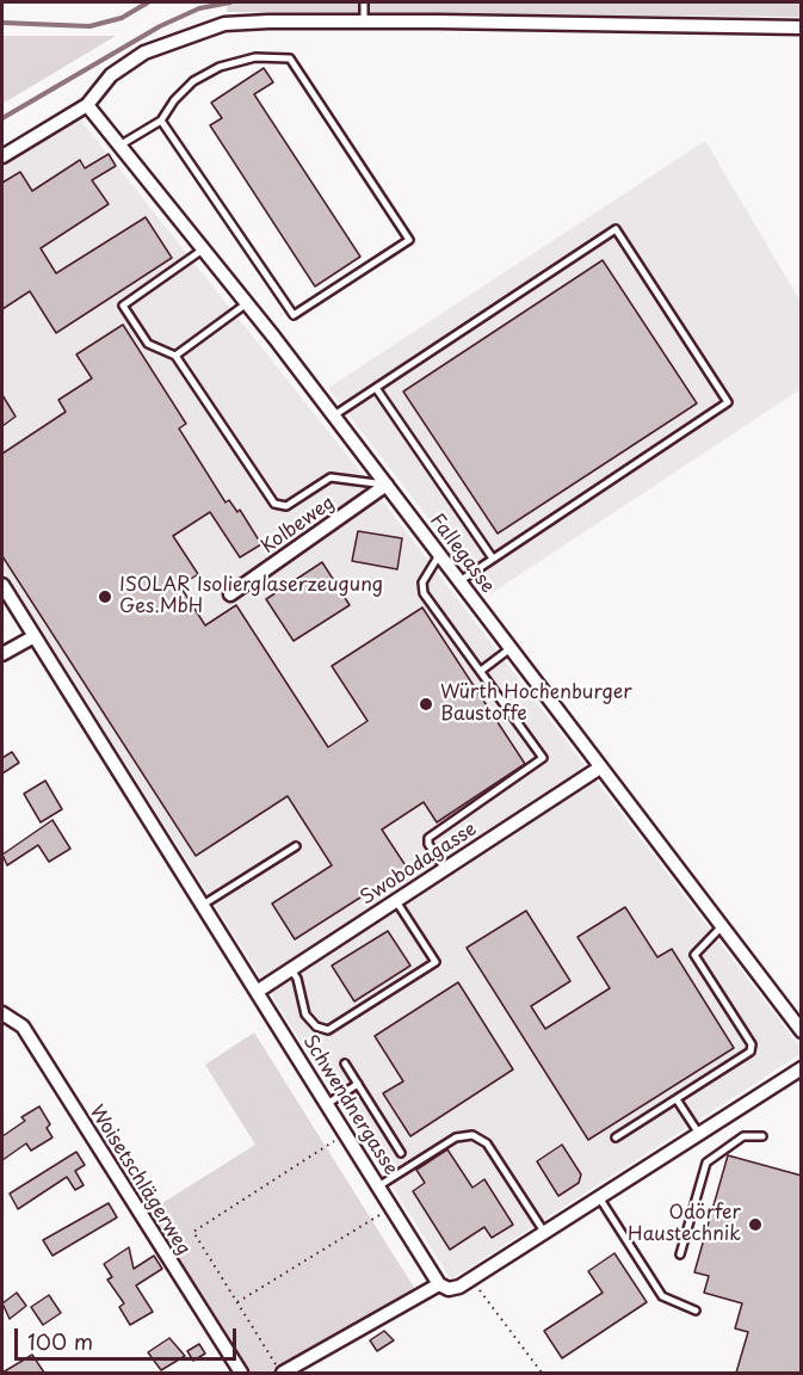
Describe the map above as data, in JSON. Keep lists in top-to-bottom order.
{
  "streets": {
    "street": [
      "Kolbeweg",
      "Fallegasse",
      "Swobodagasse",
      "Schwendnergasse",
      "Woisetschlägerweg"
    ]
  },
  "crossings": [
    ["Kolbeweg", "Fallegasse"],
    ["Fallegasse", "Swobodagasse"],
    ["Swobodagasse", "Schwendnergasse"]
  ],
  "places": ["ISOLAR Isolierglaserzeugung Ges.MbH", "Würth Hochenburger Baustoffe", "Odörfer Haustechnik"],
  "scale_bar": "100 m"
}
